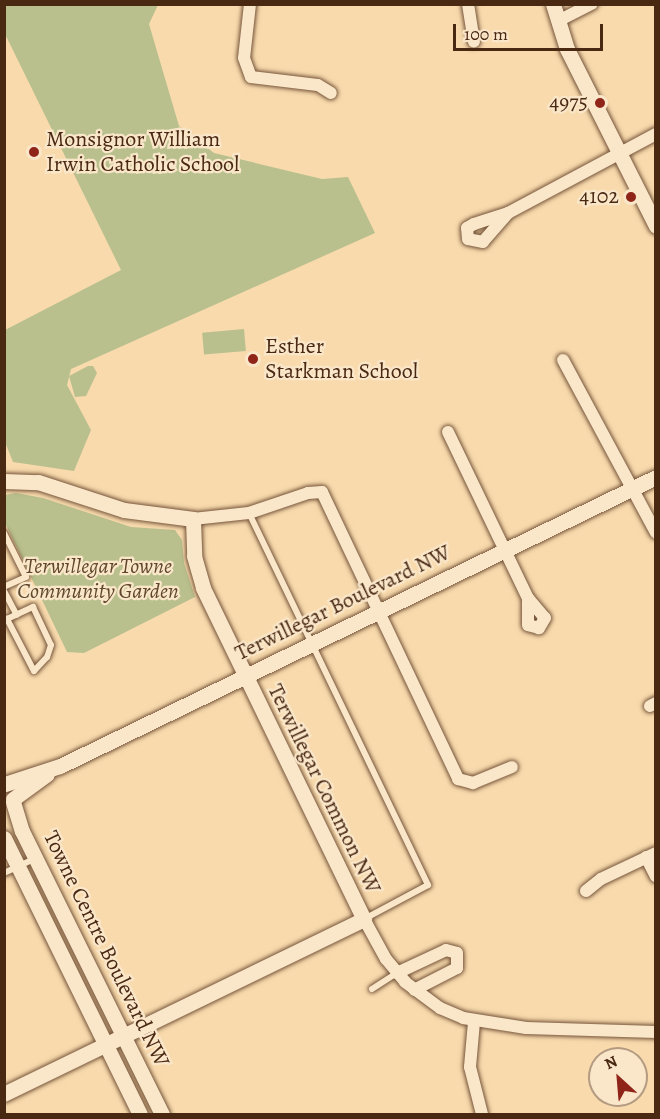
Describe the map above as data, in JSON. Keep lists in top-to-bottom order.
{
  "streets": {
    "street": ["Terwillegar Boulevard NW", "Terwillegar Common NW", "Towne Centre Boulevard NW"]
  },
  "crossings": [
    ["Terwillegar Boulevard NW", "Terwillegar Common NW"],
    ["Terwillegar Boulevard NW", "Towne Centre Boulevard NW"],
    ["Terwillegar Common NW", "Towne Centre Boulevard NW"]
  ],
  "parks": ["Terwillegar Towne Community Garden"],
  "places": [
    "4975",
    "Monsignor William Irwin Catholic School",
    "4102",
    "Esther Starkman School"
  ],
  "scale_bar": "100 m",
  "north": "top left"
}
